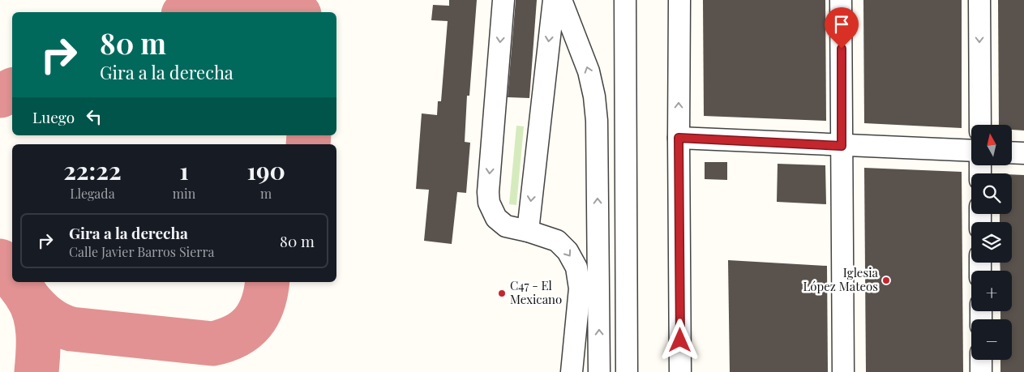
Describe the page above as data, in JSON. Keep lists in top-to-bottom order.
{
  "places": ["Iglesia López Mateos", "C47 - El Mexicano"],
  "north": "top",
  "page": {
    "turn": ["80 m", "Gira a la derecha"],
    "then": "Luego",
    "map_buttons": ["+", "−"],
    "eta": [
      "22:22",
      "Llegada",
      "1",
      "min",
      "190",
      "m"
    ],
    "list": [
      {
        "name": "Gira a la derecha",
        "note": "Calle Javier Barros Sierra",
        "value": "80 m"
      }
    ]
  }
}
